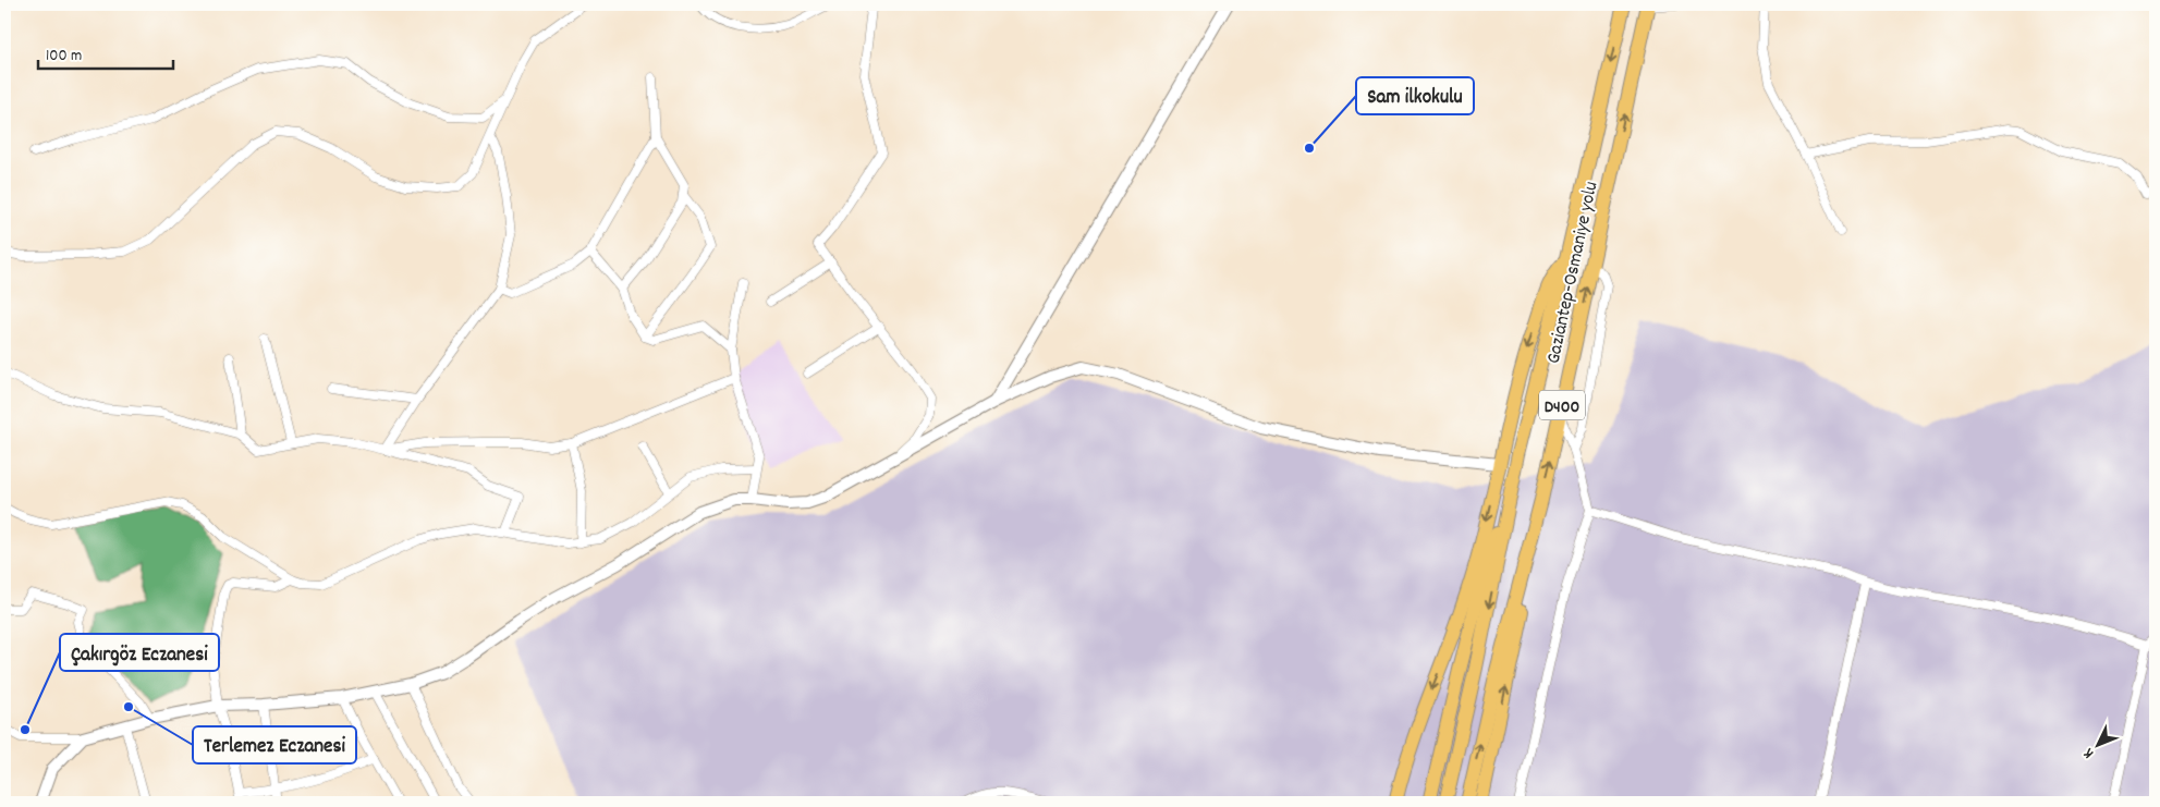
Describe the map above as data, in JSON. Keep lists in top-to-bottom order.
{
  "streets": {
    "highway": ["Gaziantep-Osmaniye yolu", "D400"]
  },
  "crossings": [
    ["Gaziantep-Osmaniye yolu", "D400"]
  ],
  "places": ["Sam ilkokulu", "Terlemez Eczanesi", "Çakırgöz Eczanesi"],
  "scale_bar": "100 m",
  "north": "bottom left"
}
